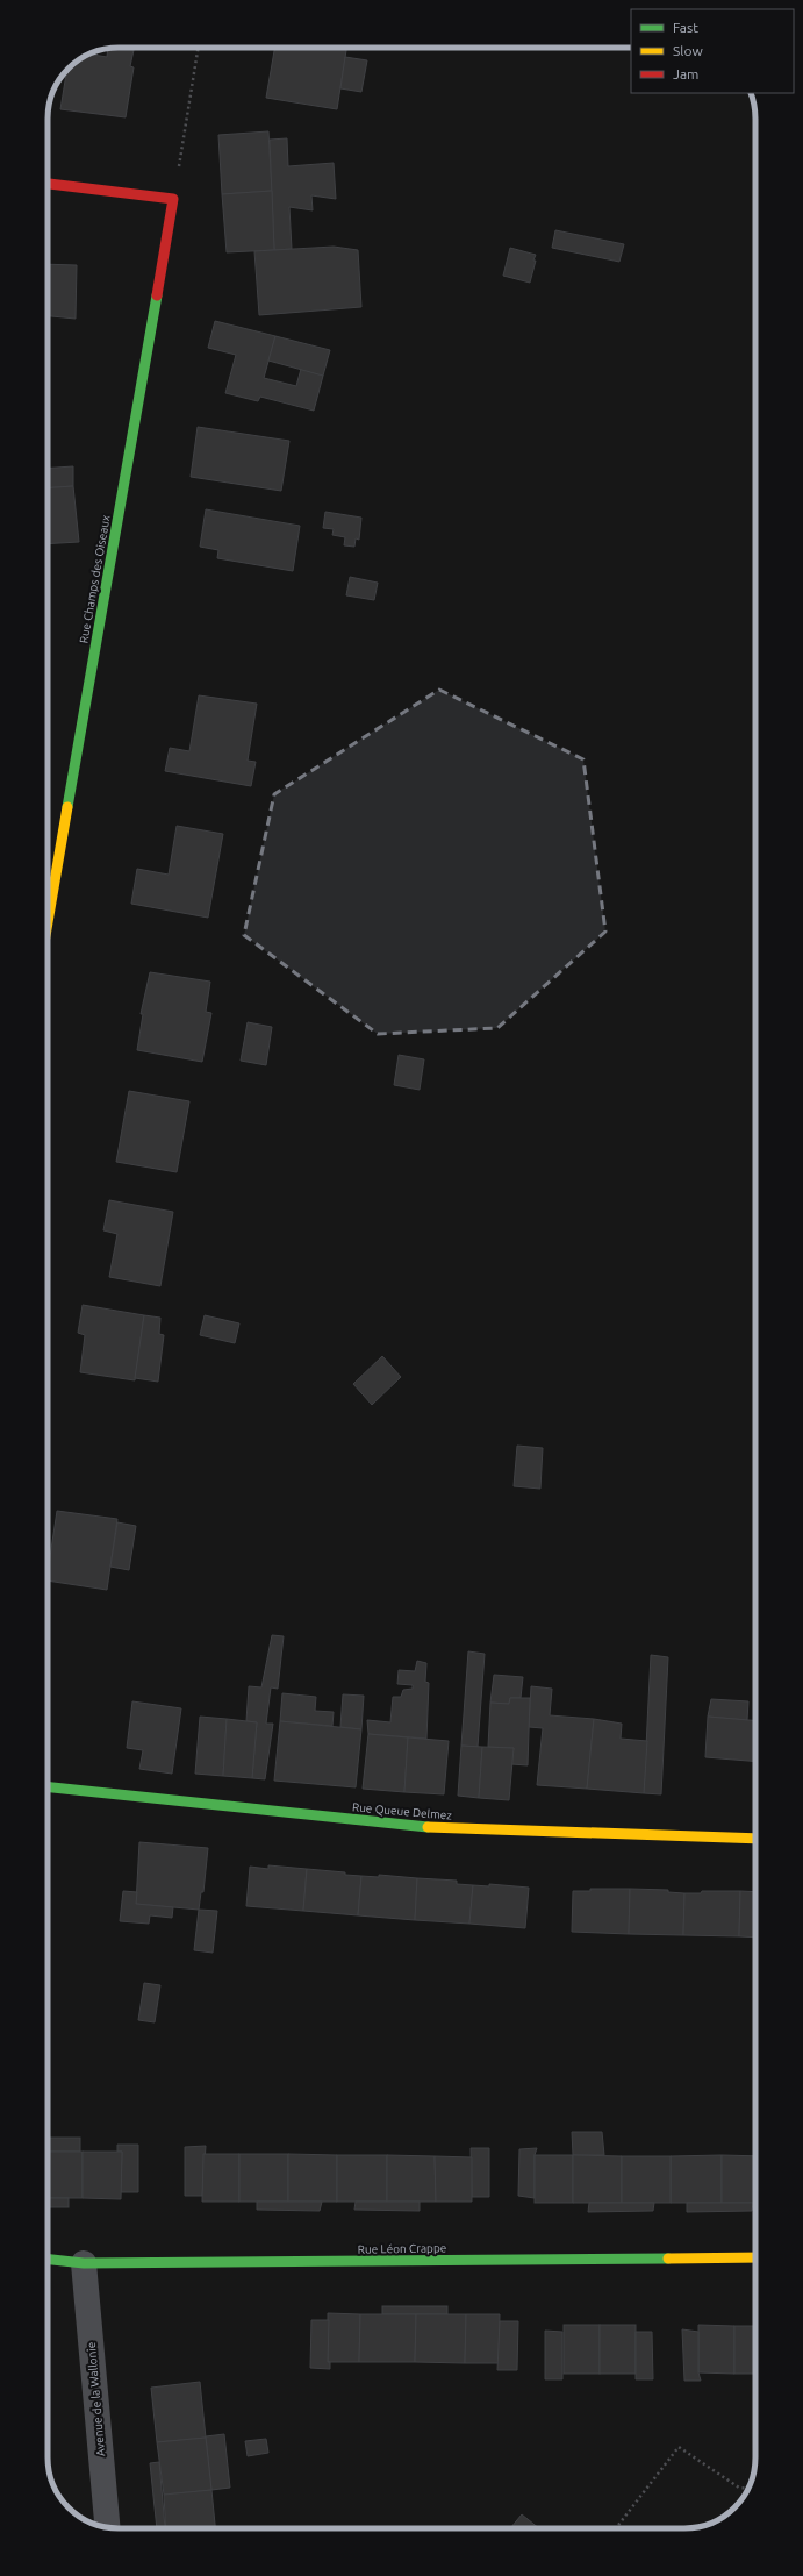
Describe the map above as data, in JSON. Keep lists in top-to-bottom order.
{
  "streets": {
    "street": [
      "Rue Champs des Oiseaux",
      "Rue Queue Delmez",
      "Rue Léon Crappe",
      "Avenue de la Wallonie"
    ]
  },
  "crossings": [
    ["Rue Léon Crappe", "Avenue de la Wallonie"]
  ],
  "legend": ["Fast", "Slow", "Jam"]
}
